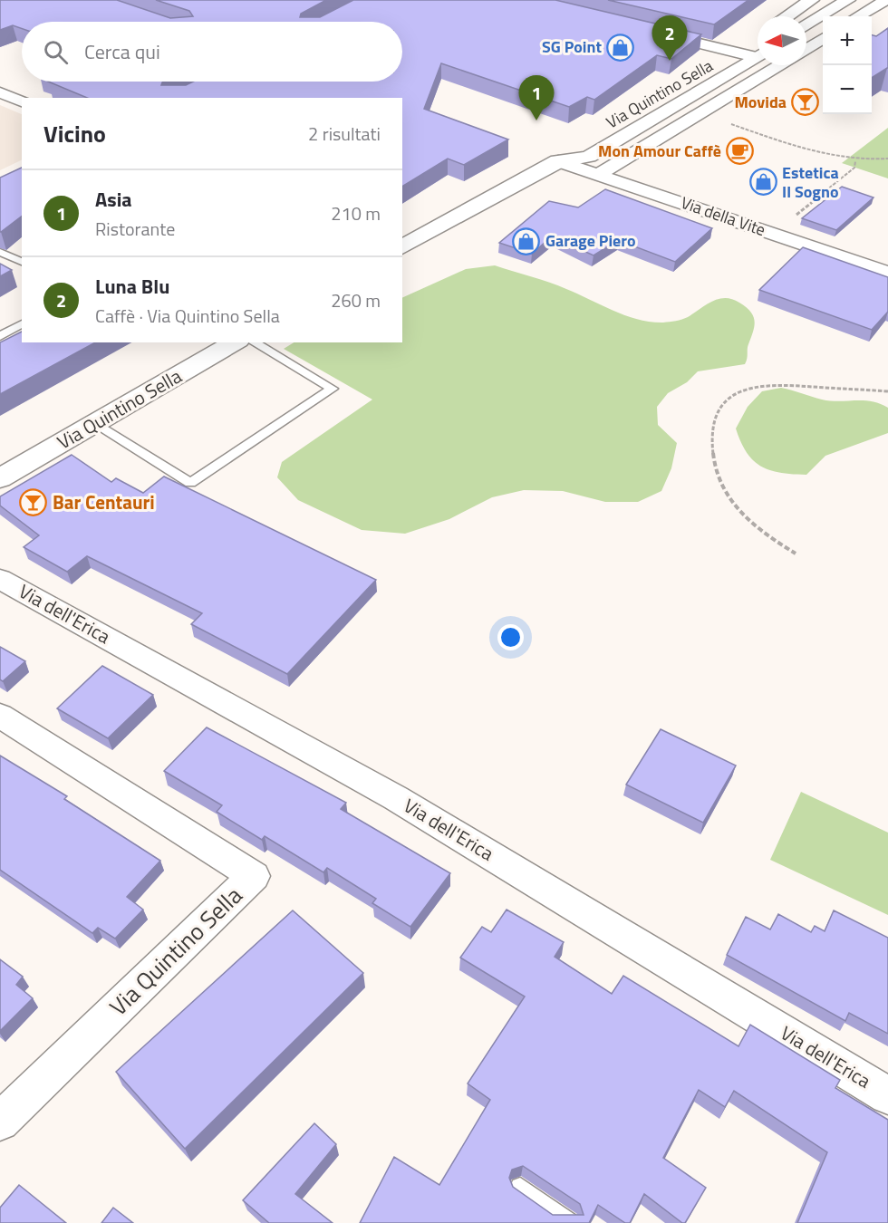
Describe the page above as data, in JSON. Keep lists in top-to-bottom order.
{
  "streets": {
    "street": ["Via Quintino Sella", "Via della Vite", "Via dell'Erica"]
  },
  "crossings": [
    ["Via Quintino Sella", "Via della Vite"]
  ],
  "places": {
    "shop": ["SG Point", "Estetica Il Sogno", "Garage Piero"],
    "bar": ["Movida", "Bar Centauri"],
    "cafe": ["Mon Amour Caffè"]
  },
  "north": "left",
  "page": {
    "pins": ["2", "1"],
    "map_buttons": ["+", "−"],
    "search": "Cerca qui",
    "heading": ["Vicino", "2 risultati"],
    "list": [
      {
        "mark": "1",
        "name": "Asia",
        "note": "Ristorante",
        "value": "210 m"
      },
      {
        "mark": "2",
        "name": "Luna Blu",
        "note": "Caffè · Via Quintino Sella",
        "value": "260 m"
      }
    ]
  }
}
